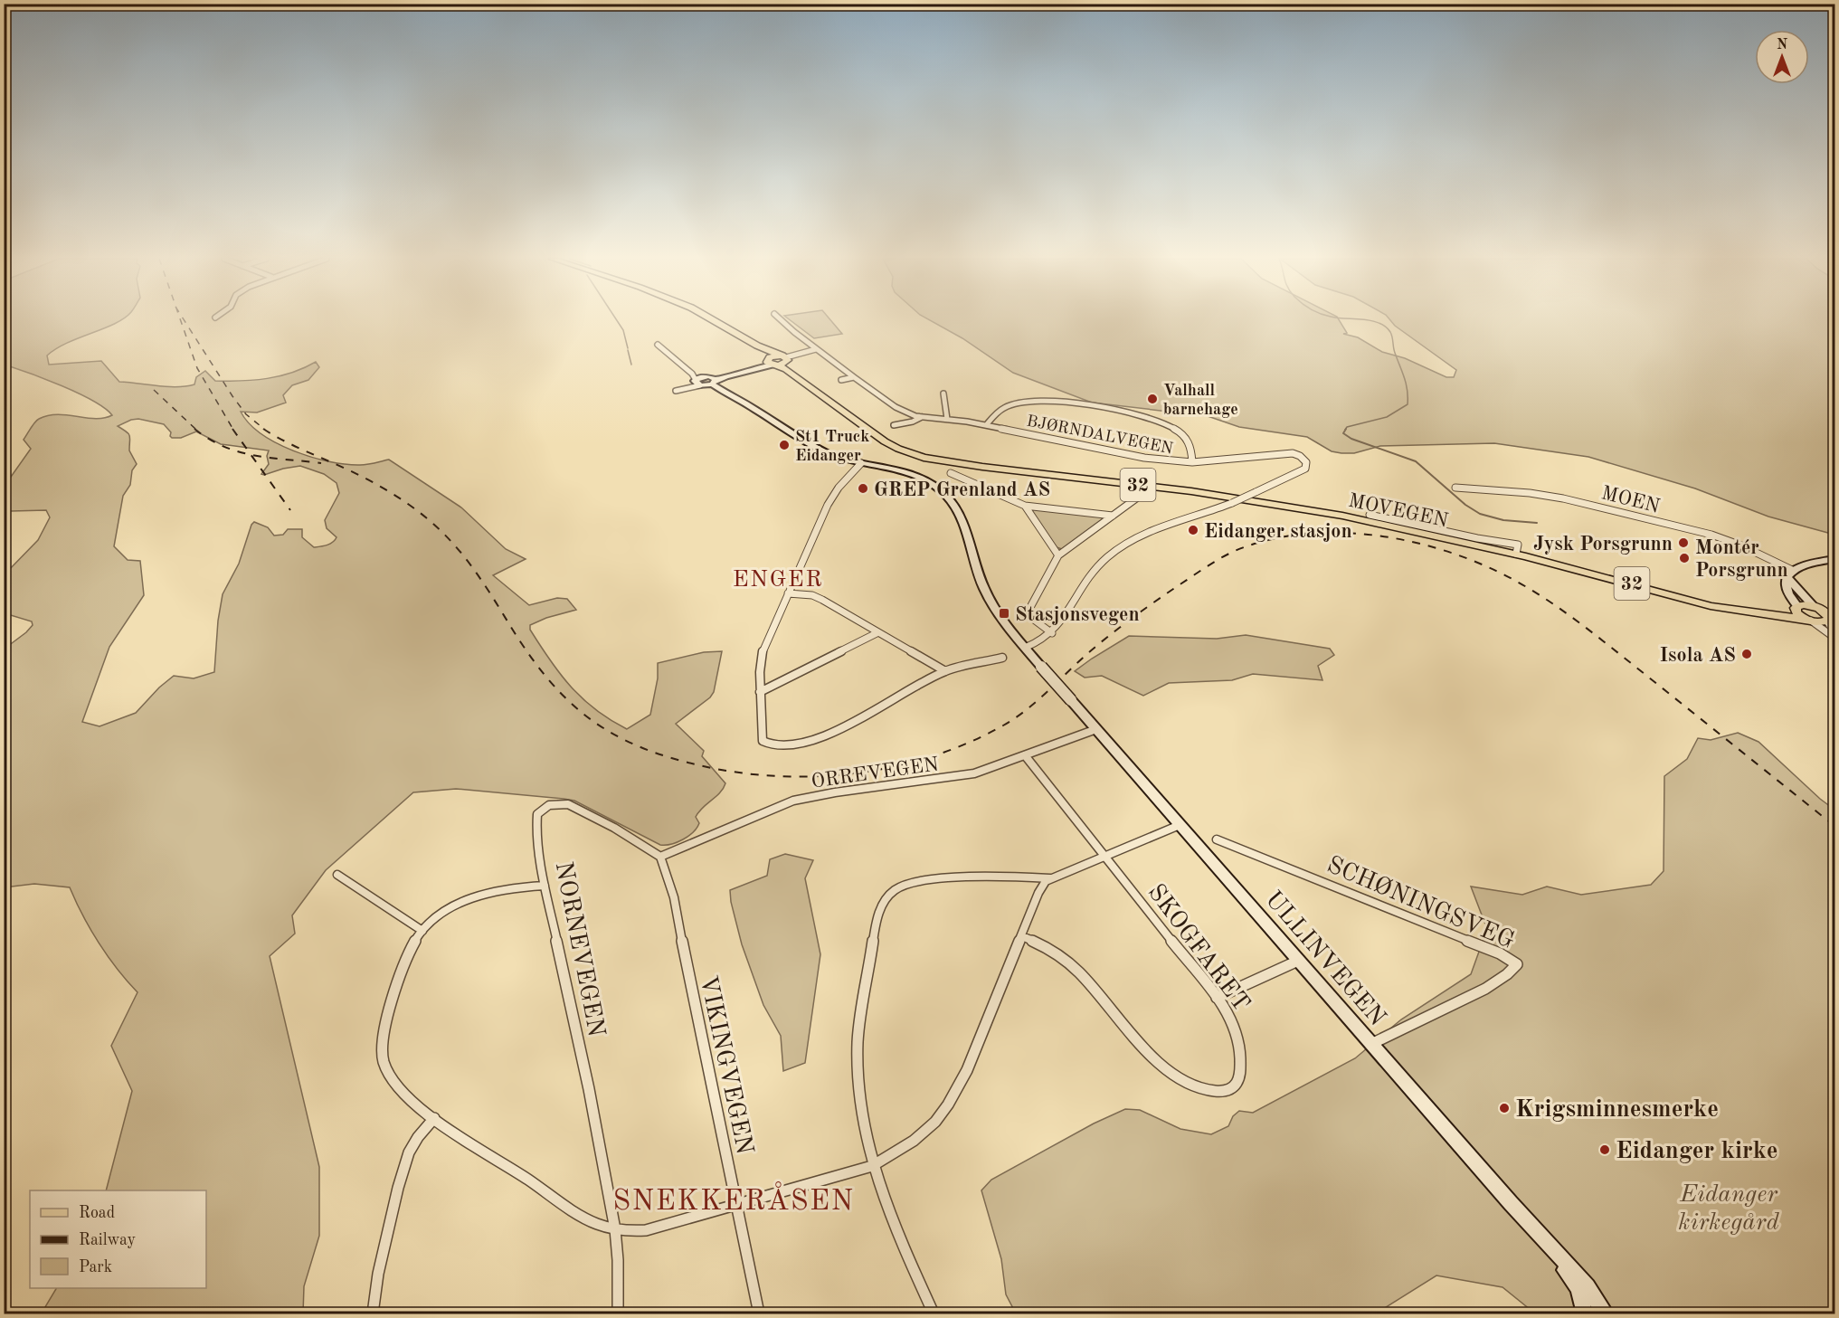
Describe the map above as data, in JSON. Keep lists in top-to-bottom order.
{
  "streets": {
    "main road": ["32", "MOVEGEN", "ULLINVEGEN"],
    "street": [
      "BJØRNDALVEGEN",
      "MOEN",
      "ORREVEGEN",
      "SCHØNINGSVEG",
      "SKOGFARET",
      "NORNEVEGEN",
      "VIKINGVEGEN"
    ]
  },
  "crossings": [
    ["32", "MOVEGEN"],
    ["ORREVEGEN", "SKOGFARET"],
    ["ORREVEGEN", "NORNEVEGEN"],
    ["ORREVEGEN", "ULLINVEGEN"],
    ["ORREVEGEN", "VIKINGVEGEN"],
    ["SCHØNINGSVEG", "ULLINVEGEN"],
    ["NORNEVEGEN", "VIKINGVEGEN"]
  ],
  "districts": ["ENGER", "SNEKKERÅSEN"],
  "parks": ["Eidanger kirkegård"],
  "places": {
    "other": [
      "Valhall barnehage",
      "St1 Truck Eidanger",
      "GREP Grenland AS",
      "Eidanger stasjon",
      "Jysk Porsgrunn",
      "Montér Porsgrunn",
      "Isola AS",
      "Krigsminnesmerke",
      "Eidanger kirke"
    ],
    "transit": ["Stasjonsvegen"]
  },
  "legend": ["Road", "Railway", "Park"],
  "north": "top"
}
